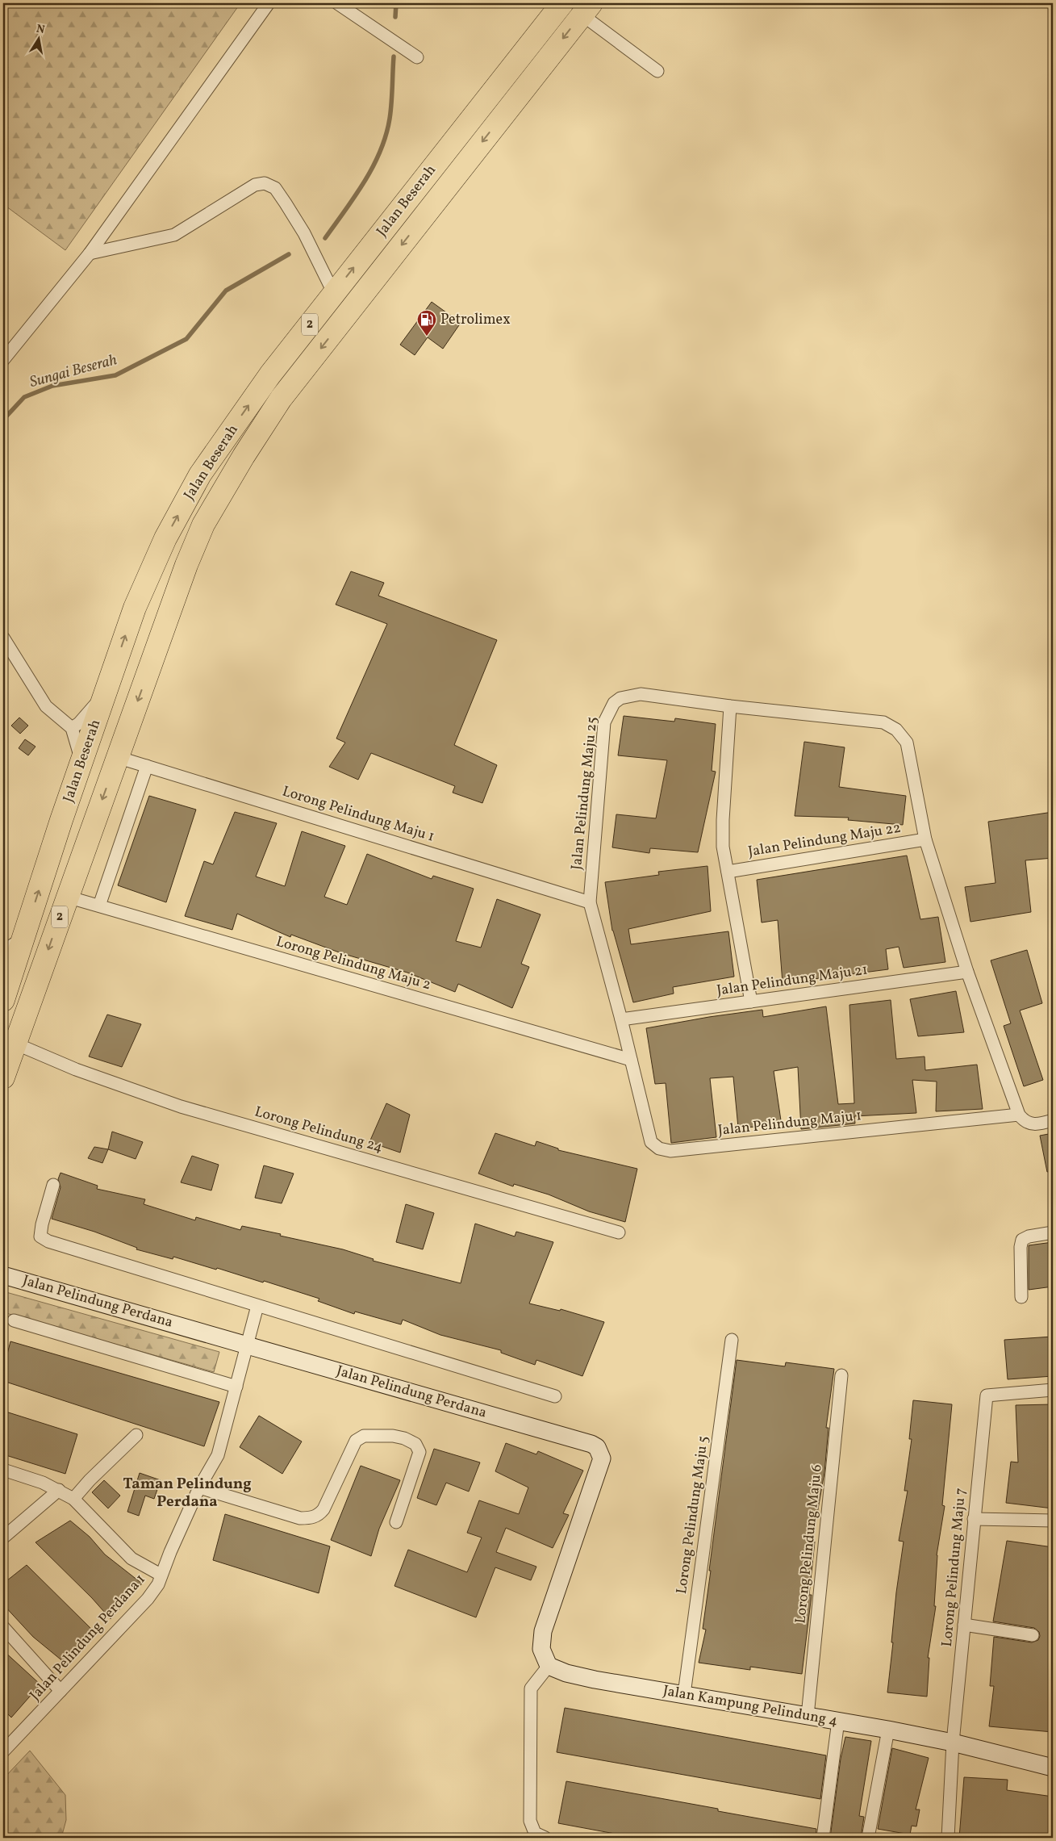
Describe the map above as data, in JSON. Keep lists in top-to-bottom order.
{
  "streets": {
    "highway": ["Jalan Beserah", "2"],
    "street": [
      "Jalan Pelindung Maju 25",
      "Lorong Pelindung Maju 1",
      "Jalan Pelindung Maju 22",
      "Lorong Pelindung Maju 2",
      "Jalan Pelindung Maju 21",
      "Jalan Pelindung Maju 1",
      "Lorong Pelindung 24",
      "Jalan Pelindung Perdana",
      "Lorong Pelindung Maju 5",
      "Lorong Pelindung Maju 6",
      "Lorong Pelindung Maju 7",
      "Jalan Pelindung Perdana 1",
      "Jalan Kampung Pelindung 4"
    ]
  },
  "crossings": [
    ["Jalan Beserah", "2"],
    ["2", "Lorong Pelindung Maju 1"],
    ["2", "Lorong Pelindung Maju 2"],
    ["2", "Lorong Pelindung 24"],
    ["Jalan Pelindung Maju 25", "Lorong Pelindung Maju 1"],
    ["Jalan Pelindung Maju 25", "Jalan Pelindung Maju 22"],
    ["Jalan Pelindung Maju 25", "Lorong Pelindung Maju 2"],
    ["Jalan Pelindung Maju 25", "Jalan Pelindung Maju 21"],
    ["Jalan Pelindung Maju 25", "Jalan Pelindung Maju 1"],
    ["Lorong Pelindung Maju 2", "Jalan Pelindung Maju 1"],
    ["Jalan Pelindung Perdana", "Jalan Pelindung Perdana 1"],
    ["Jalan Pelindung Perdana", "Jalan Kampung Pelindung 4"],
    ["Lorong Pelindung Maju 5", "Jalan Kampung Pelindung 4"],
    ["Lorong Pelindung Maju 6", "Jalan Kampung Pelindung 4"],
    ["Lorong Pelindung Maju 7", "Jalan Kampung Pelindung 4"]
  ],
  "districts": ["Taman Pelindung Perdana"],
  "water": ["Sungai Beserah"],
  "places": {
    "fuel station": ["Petrolimex"]
  },
  "north": "top"
}
